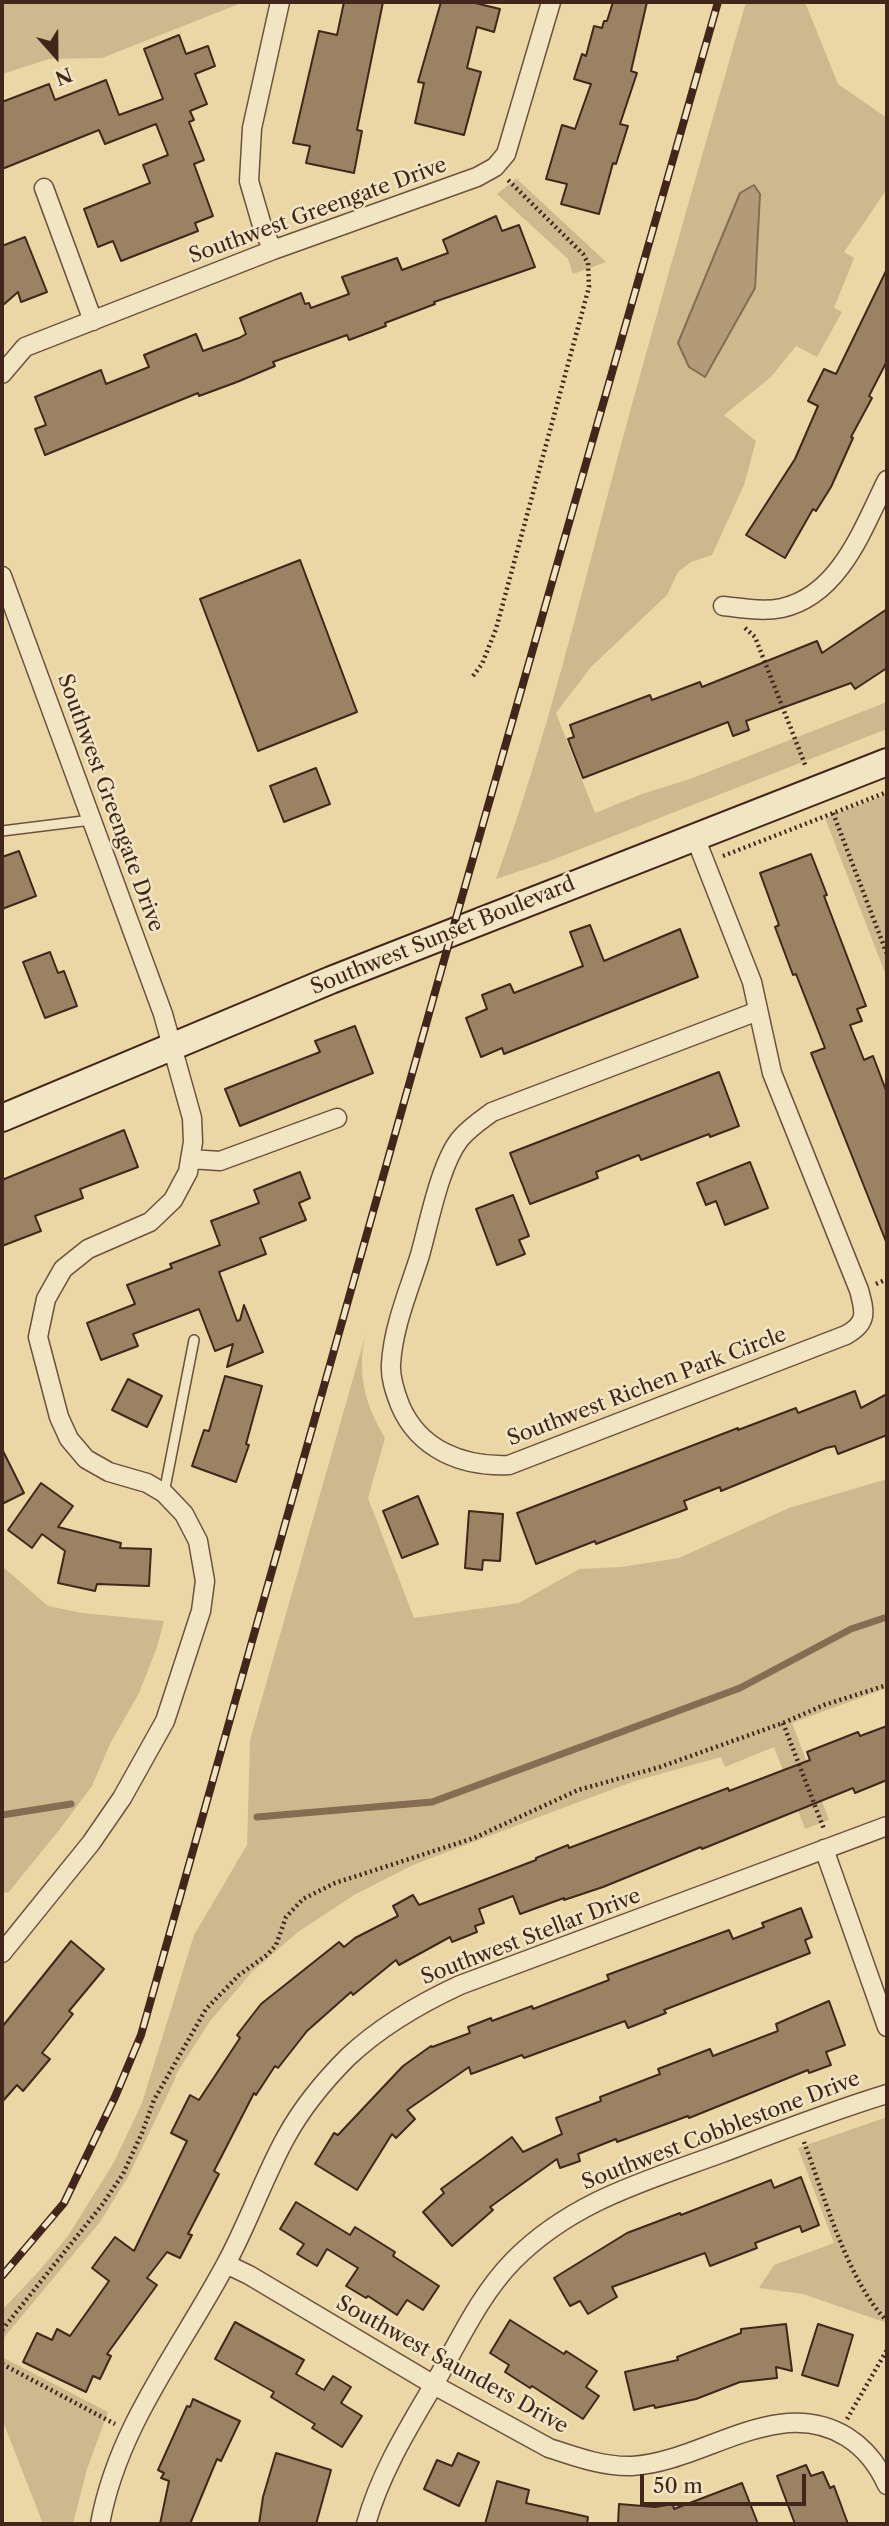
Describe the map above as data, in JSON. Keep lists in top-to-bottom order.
{
  "streets": {
    "main road": ["Southwest Sunset Boulevard"],
    "street": [
      "Southwest Greengate Drive",
      "Southwest Richen Park Circle",
      "Southwest Stellar Drive",
      "Southwest Cobblestone Drive",
      "Southwest Saunders Drive"
    ]
  },
  "crossings": [
    ["Southwest Greengate Drive", "Southwest Sunset Boulevard"],
    ["Southwest Stellar Drive", "Southwest Saunders Drive"],
    ["Southwest Cobblestone Drive", "Southwest Saunders Drive"]
  ],
  "scale_bar": "50 m",
  "north": "bottom"
}
